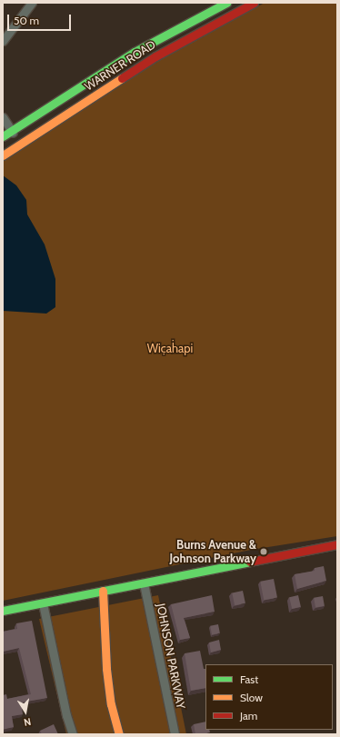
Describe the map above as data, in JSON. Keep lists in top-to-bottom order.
{
  "streets": {
    "main road": ["WARNER ROAD"],
    "street": ["JOHNSON PARKWAY"]
  },
  "parks": ["Wic̣aḣapi"],
  "places": ["Burns Avenue & Johnson Parkway"],
  "legend": ["Fast", "Slow", "Jam"],
  "scale_bar": "50 m",
  "north": "bottom"
}
